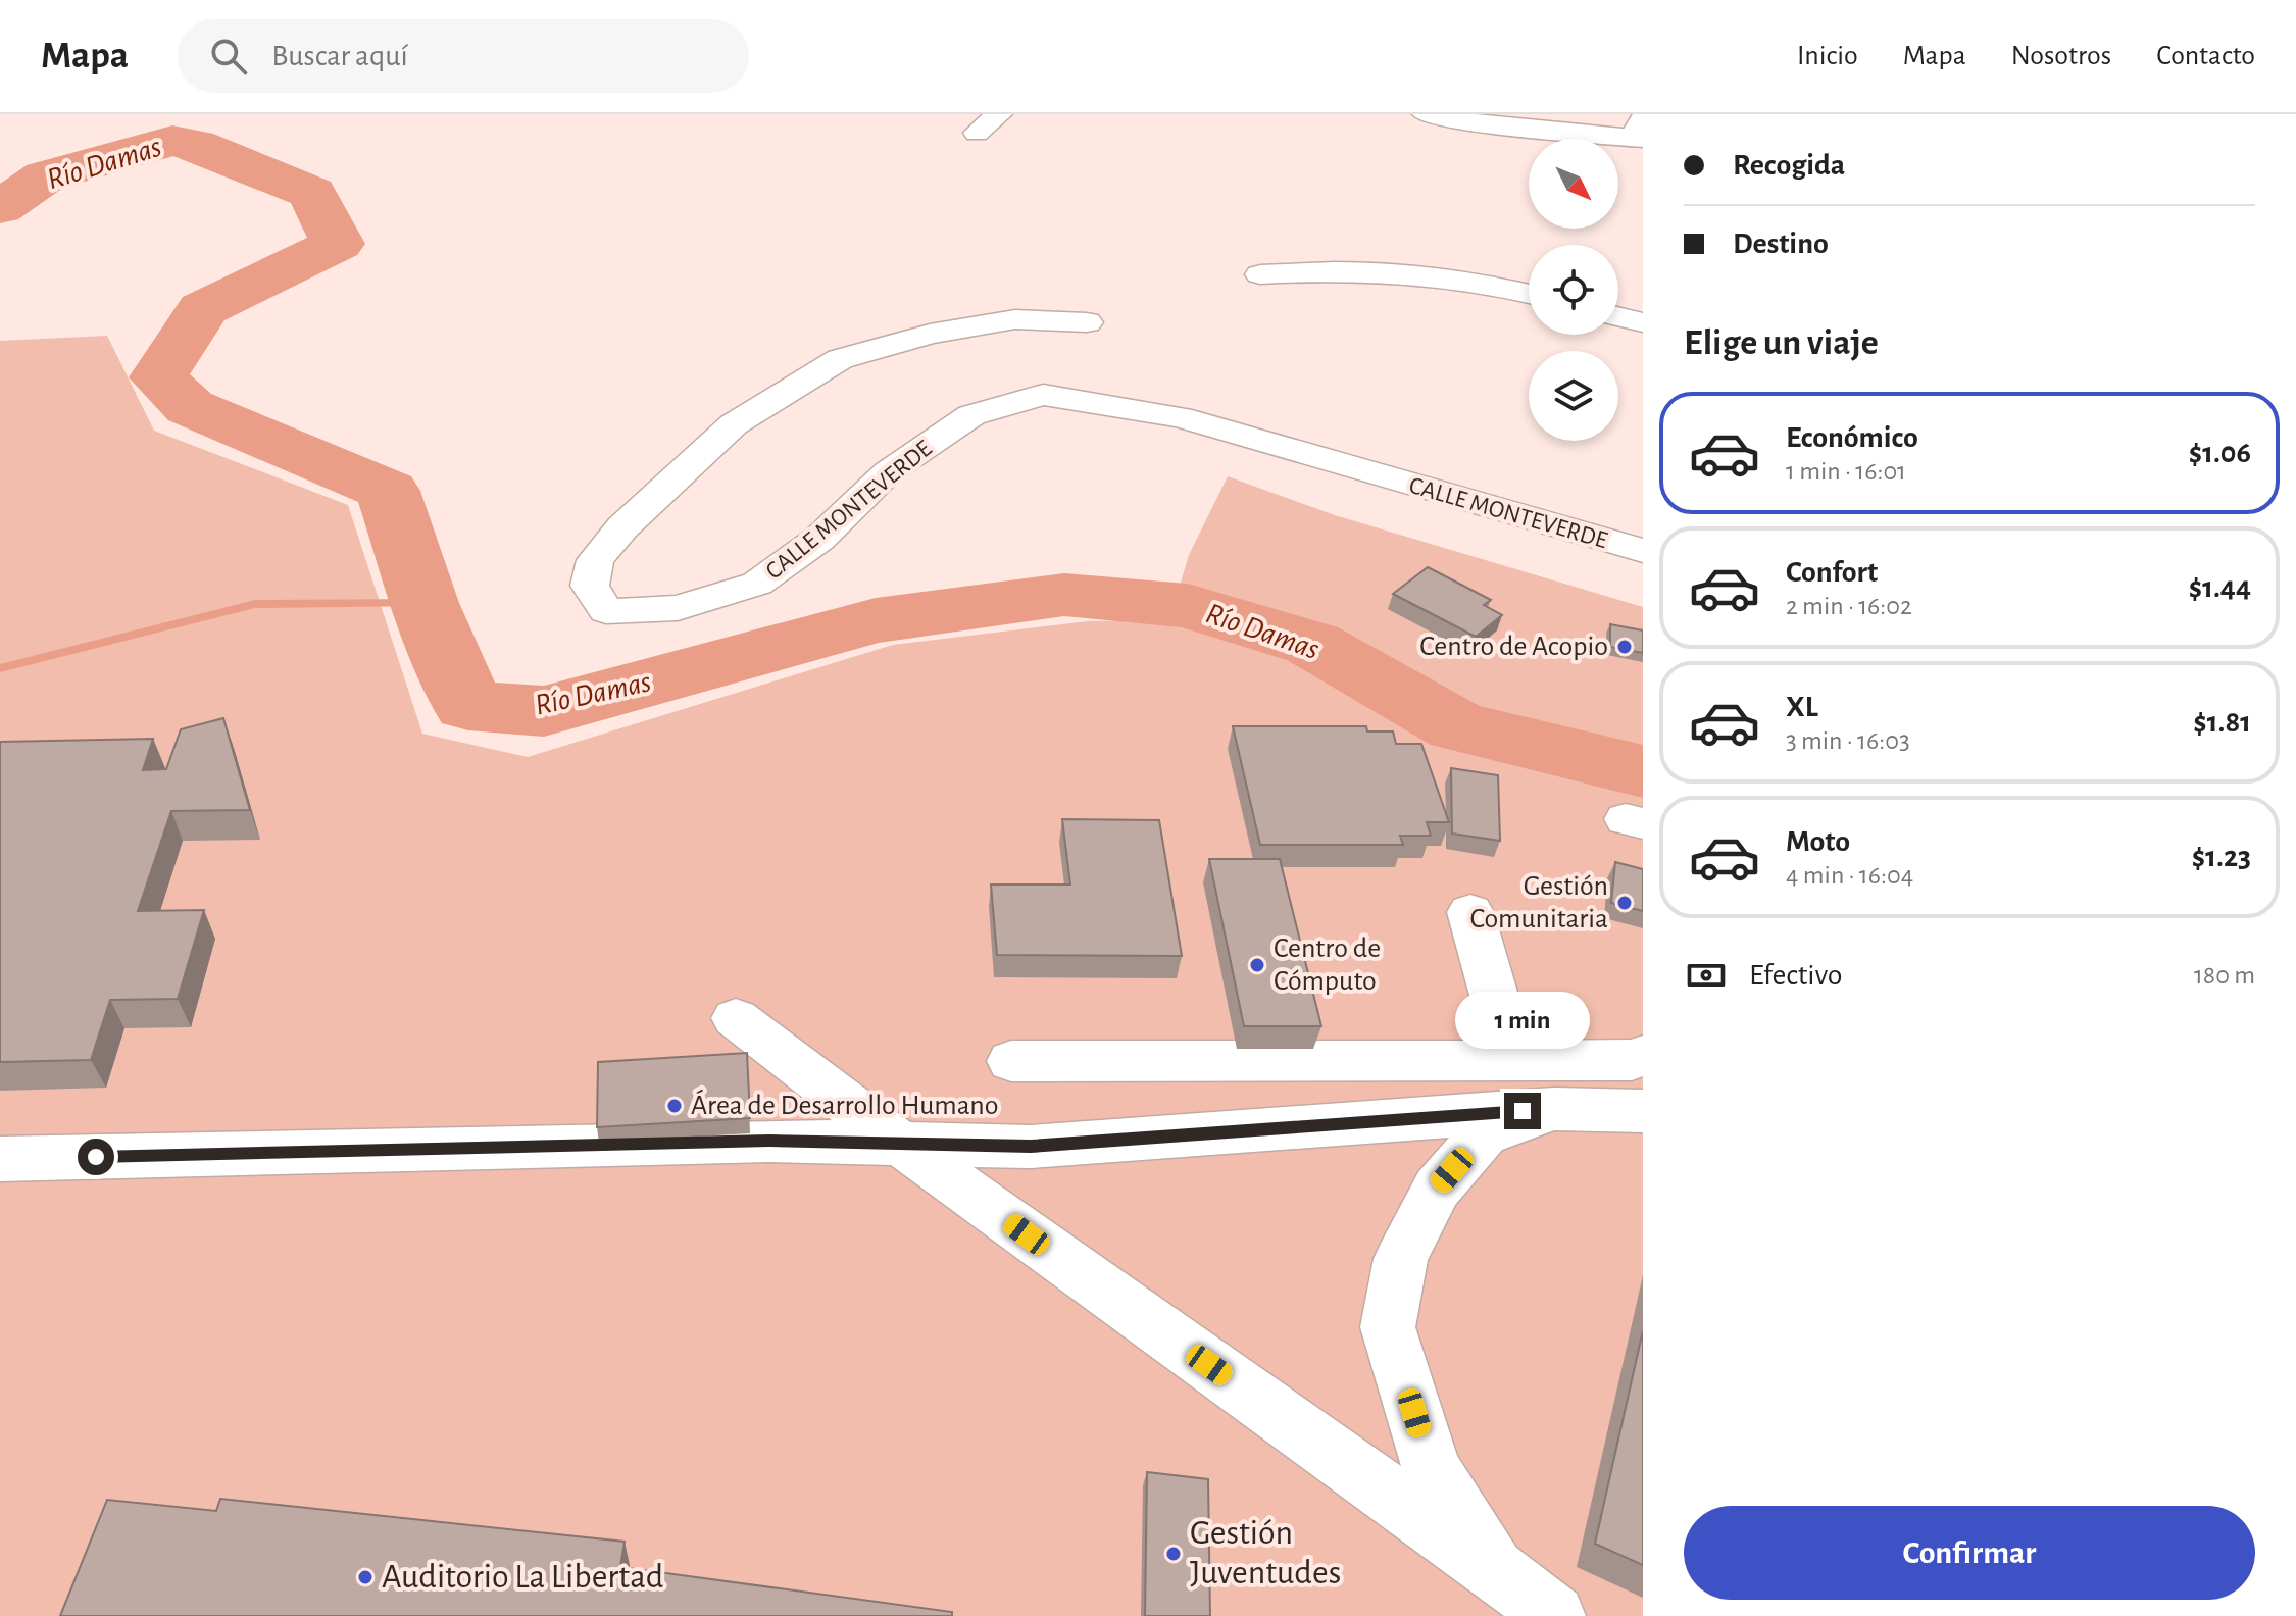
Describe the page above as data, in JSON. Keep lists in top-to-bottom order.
{
  "streets": {
    "street": ["CALLE MONTEVERDE"]
  },
  "water": ["Río Damas"],
  "places": [
    "Centro de Acopio",
    "Gestión Comunitaria",
    "Centro de Cómputo",
    "Área de Desarrollo Humano",
    "Gestión Juventudes",
    "Auditorio La Libertad"
  ],
  "north": "bottom right",
  "page": {
    "header": "Mapa",
    "search": "Buscar aquí",
    "nav": [
      "Inicio",
      "Mapa",
      "Nosotros",
      "Contacto"
    ],
    "banner": ["Recogida", "Destino"],
    "heading": "Elige un viaje",
    "list": [
      {
        "name": "Económico",
        "note": "1 min · 16:01",
        "value": "$1.06"
      },
      {
        "name": "Confort",
        "note": "2 min · 16:02",
        "value": "$1.44"
      },
      {
        "name": "XL",
        "note": "3 min · 16:03",
        "value": "$1.81"
      },
      {
        "name": "Moto",
        "note": "4 min · 16:04",
        "value": "$1.23"
      }
    ],
    "pay": ["Efectivo", "180 m"],
    "bubble": "1 min",
    "buttons": "Confirmar"
  }
}
